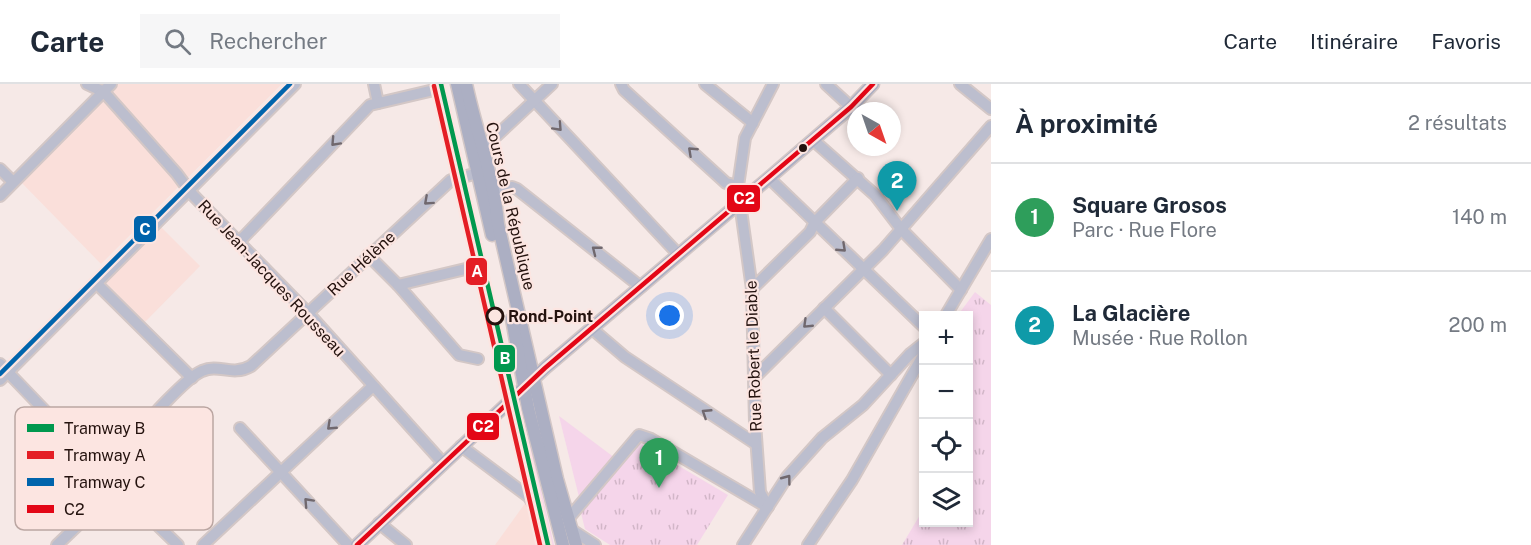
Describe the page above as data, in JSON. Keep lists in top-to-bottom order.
{
  "streets": {
    "main road": ["Cours de la République"],
    "street": ["Rue Hélène", "Rue Jean-Jacques Rousseau", "Rue Robert le Diable"]
  },
  "crossings": [
    ["Cours de la République", "Rue Hélène"],
    ["Rue Hélène", "Rue Jean-Jacques Rousseau"]
  ],
  "places": ["Rond-Point"],
  "lines": [
    "tram line B",
    "tram line C",
    "transit line C2",
    "tram line A"
  ],
  "legend": [
    "Tramway B",
    "Tramway A",
    "Tramway C",
    "C2"
  ],
  "north": "bottom right",
  "page": {
    "header": "Carte",
    "search": "Rechercher",
    "nav": ["Carte", "Itinéraire", "Favoris"],
    "heading": ["À proximité", "2 résultats"],
    "pins": ["2", "1"],
    "list": [
      {
        "mark": "1",
        "name": "Square Grosos",
        "note": "Parc · Rue Flore",
        "value": "140 m"
      },
      {
        "mark": "2",
        "name": "La Glacière",
        "note": "Musée · Rue Rollon",
        "value": "200 m"
      }
    ],
    "map_buttons": ["+", "−"]
  }
}
